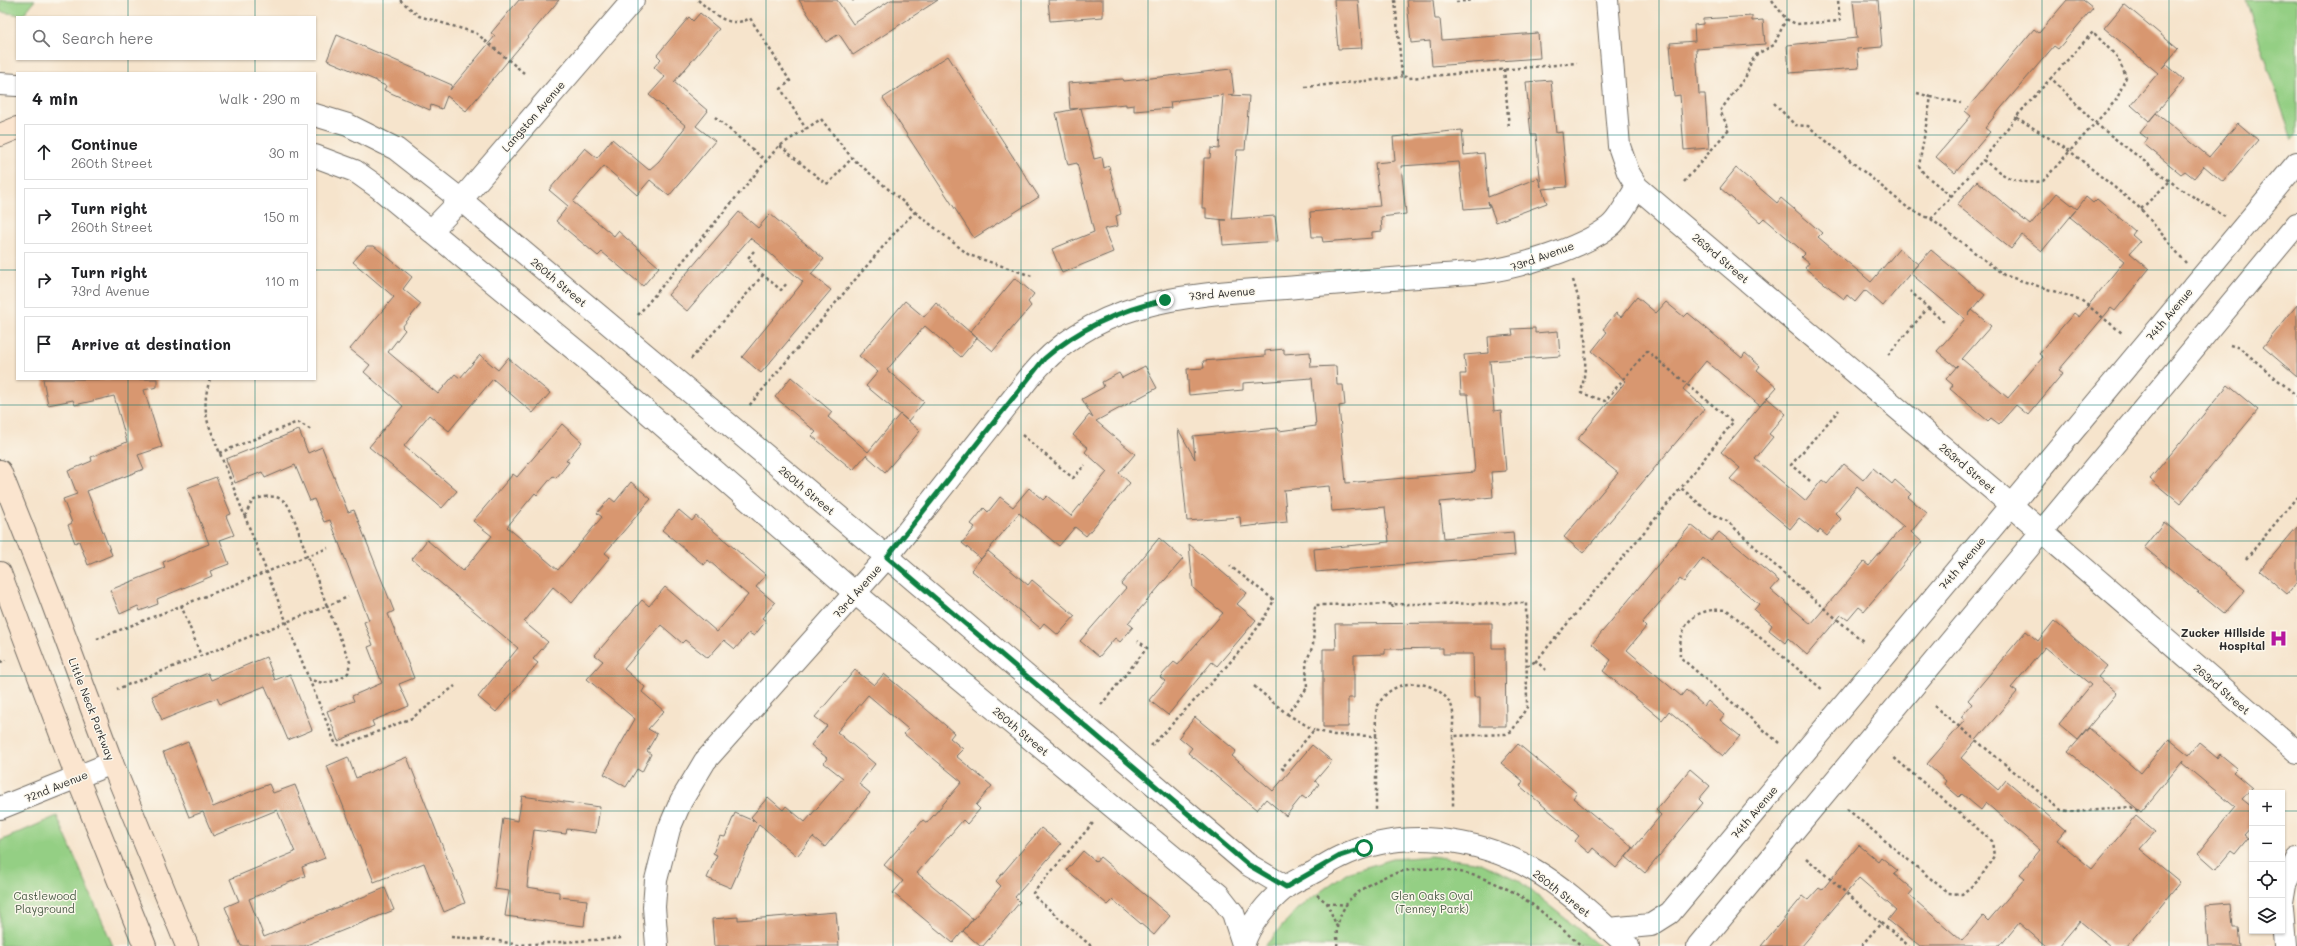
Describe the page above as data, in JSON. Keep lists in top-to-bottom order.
{
  "streets": {
    "main road": ["Little Neck Parkway"],
    "street": [
      "Langston Avenue",
      "73rd Avenue",
      "263rd Street",
      "260th Street",
      "74th Avenue",
      "72nd Avenue"
    ]
  },
  "crossings": [
    ["Langston Avenue", "260th Street"],
    ["73rd Avenue", "263rd Street"],
    ["73rd Avenue", "260th Street"],
    ["263rd Street", "74th Avenue"],
    ["260th Street", "74th Avenue"],
    ["Little Neck Parkway", "72nd Avenue"]
  ],
  "parks": ["Castlewood Playground", "Glen Oaks Oval (Tenney Park)"],
  "places": {
    "hospital": ["Zucker Hillside Hospital"]
  },
  "page": {
    "search": "Search here",
    "heading": ["4 min", "Walk · 290 m"],
    "list": [
      ["Continue", "260th Street", "30 m"],
      ["Turn right", "260th Street", "150 m"],
      ["Turn right", "73rd Avenue", "110 m"],
      "Arrive at destination"
    ],
    "map_buttons": ["+", "−"]
  }
}
